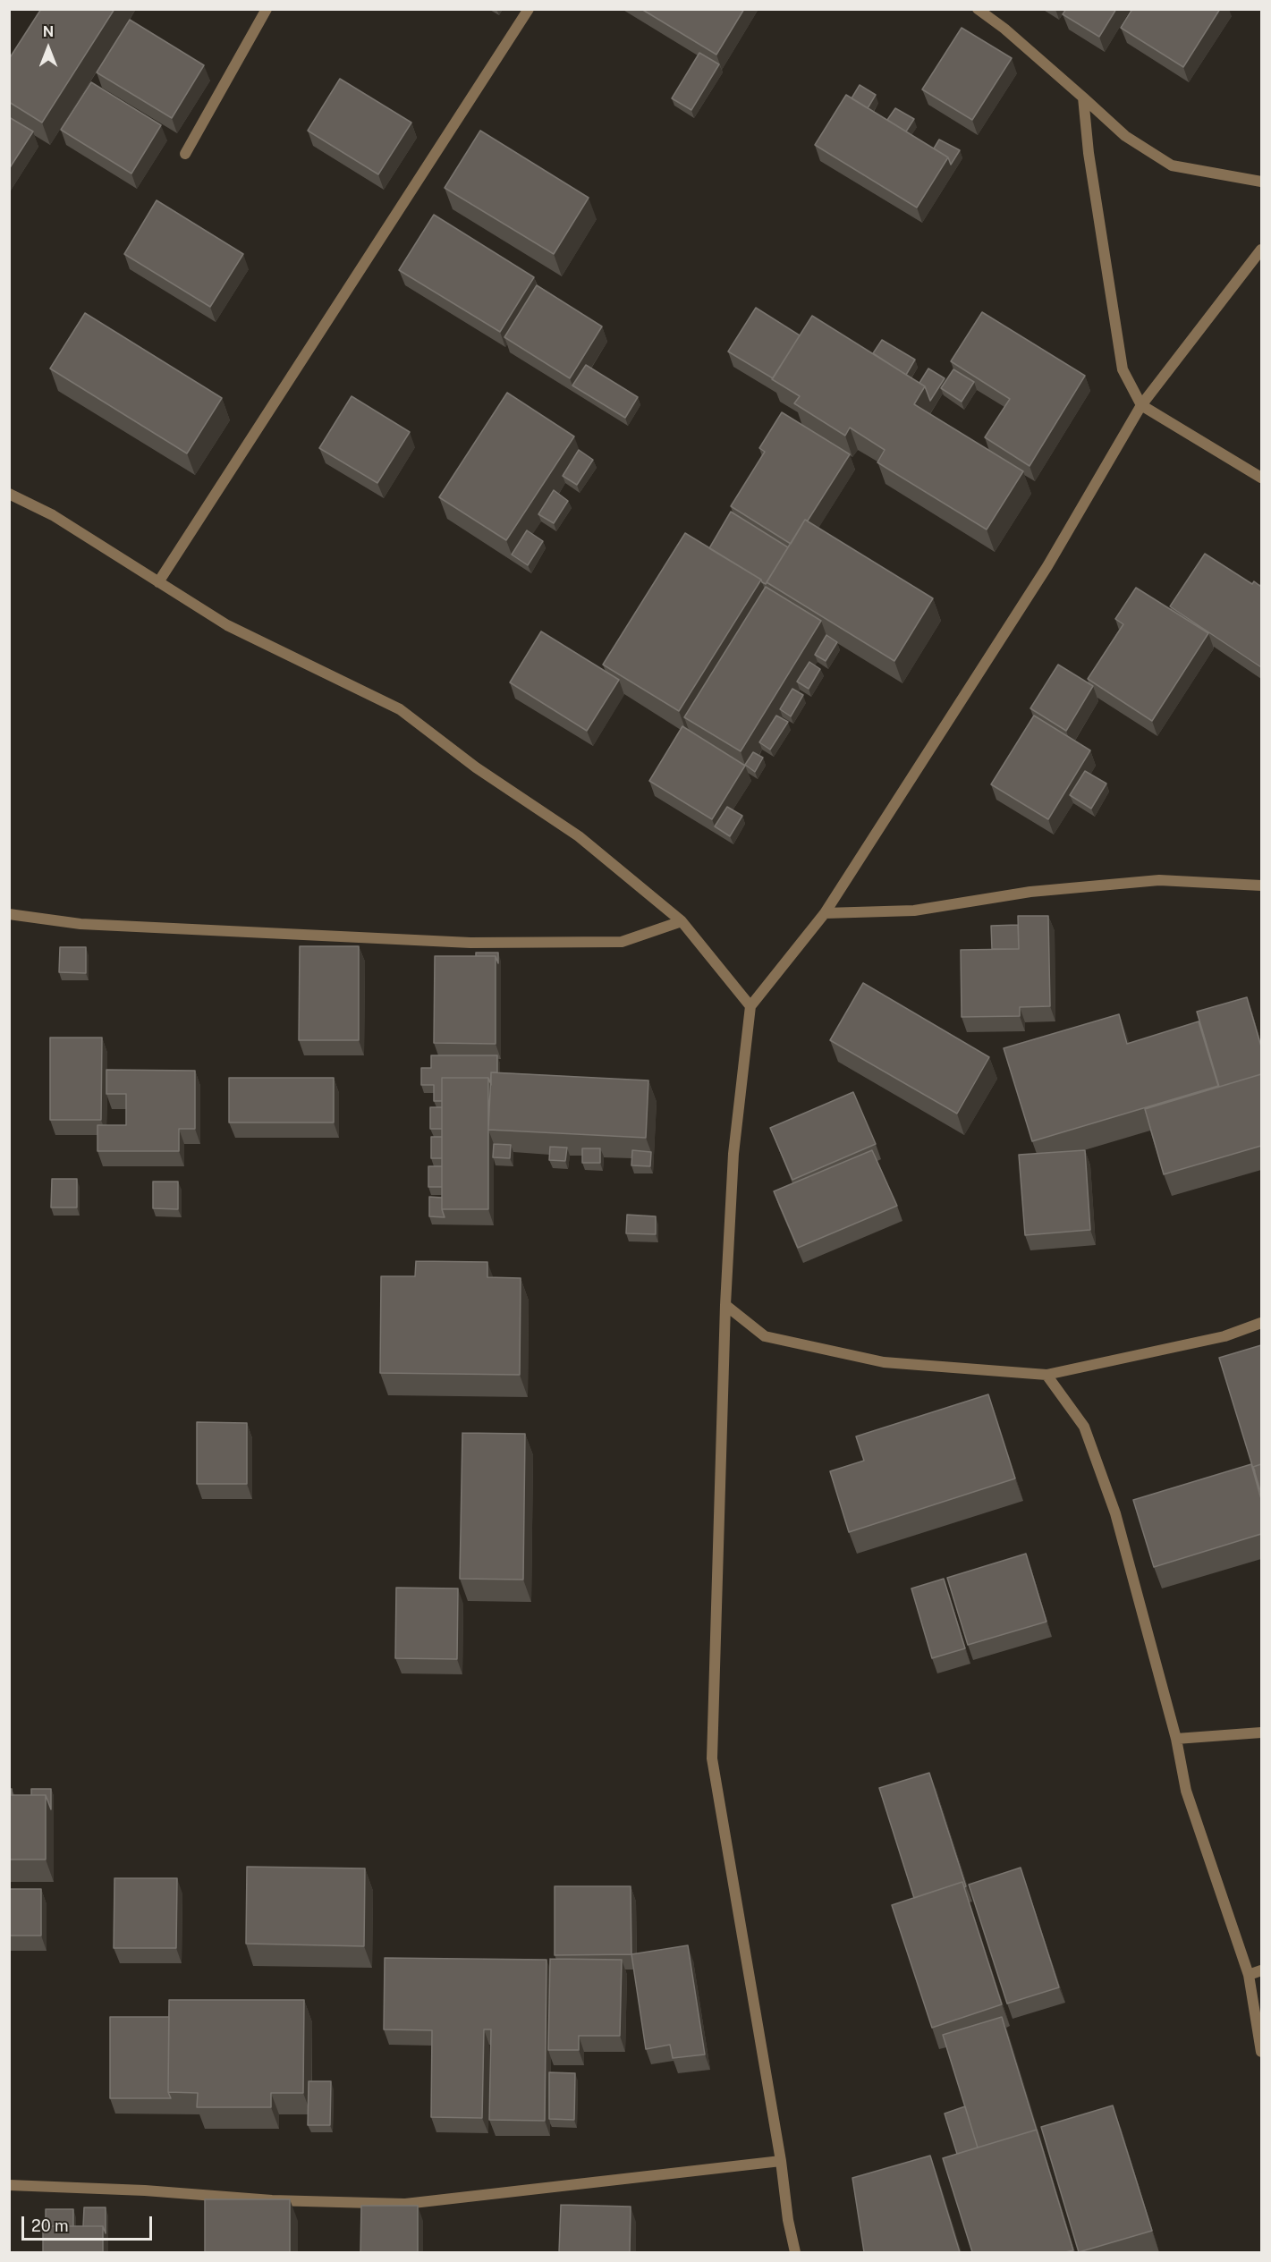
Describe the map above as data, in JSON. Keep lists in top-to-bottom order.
{
  "scale_bar": "20 m",
  "north": "top"
}
